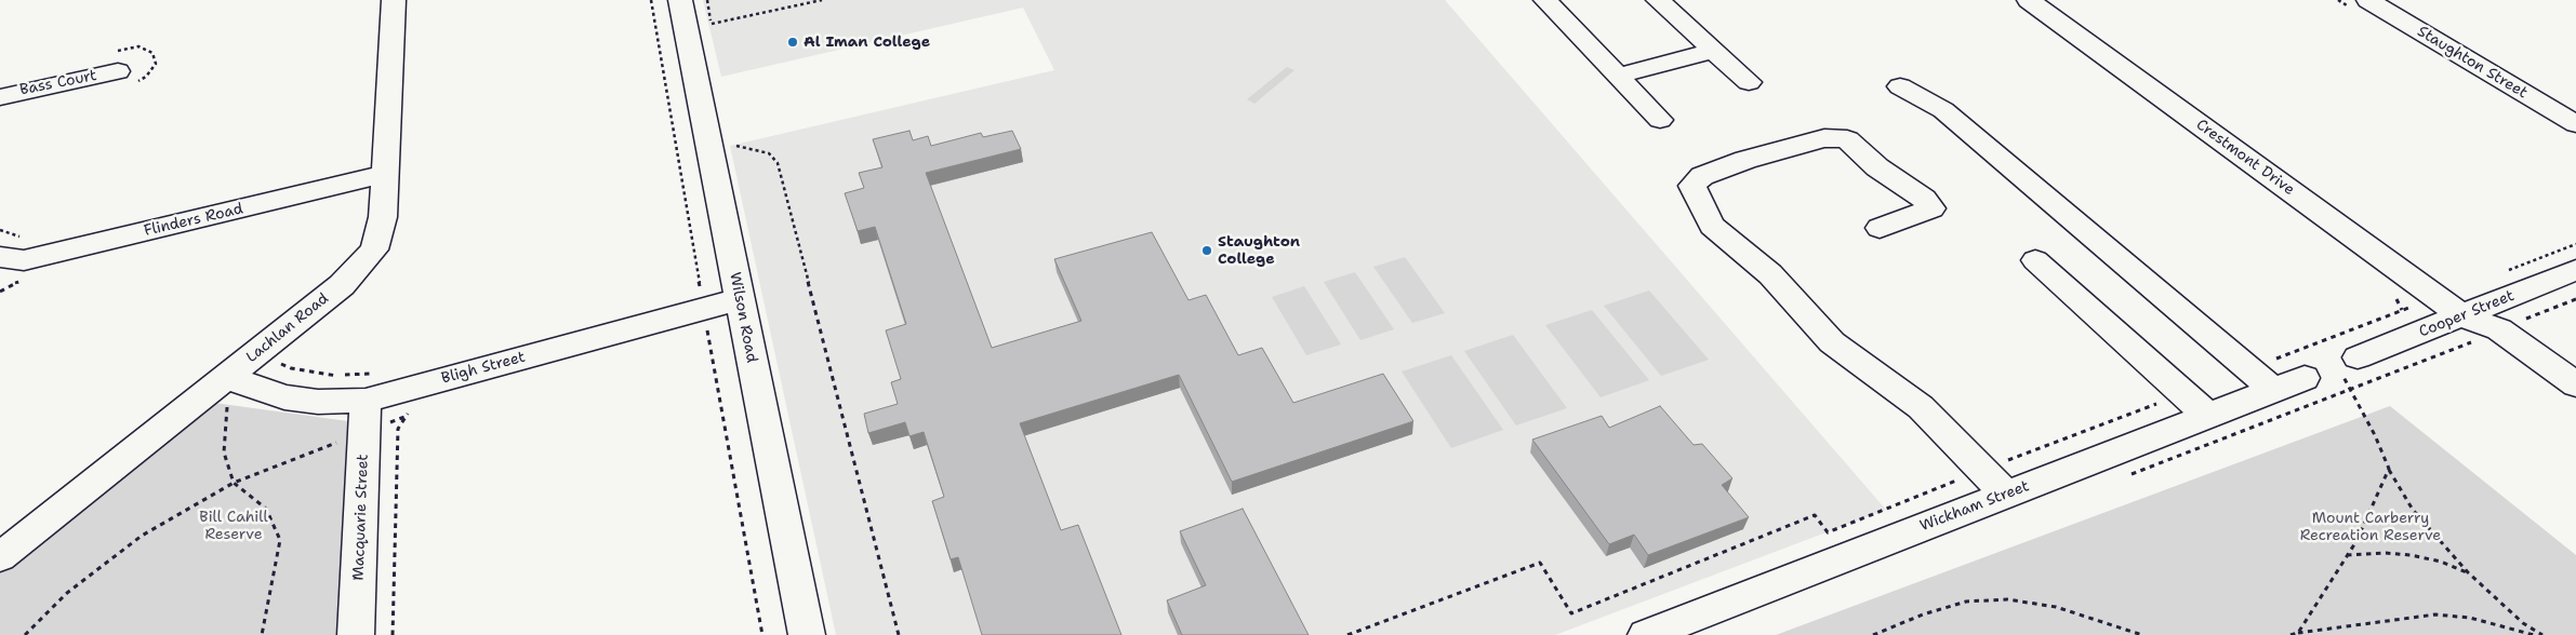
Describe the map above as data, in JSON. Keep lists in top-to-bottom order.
{
  "streets": {
    "street": [
      "Staughton Street",
      "Bass Court",
      "Crestmont Drive",
      "Flinders Road",
      "Cooper Street",
      "Wilson Road",
      "Lachlan Road",
      "Bligh Street",
      "Wickham Street",
      "Macquarie Street"
    ]
  },
  "crossings": [
    ["Crestmont Drive", "Cooper Street"],
    ["Flinders Road", "Lachlan Road"],
    ["Wilson Road", "Bligh Street"],
    ["Lachlan Road", "Bligh Street"],
    ["Bligh Street", "Macquarie Street"]
  ],
  "parks": ["Bill Cahill Reserve", "Mount Carberry Recreation Reserve"],
  "places": ["Al Iman College", "Staughton College"]
}
